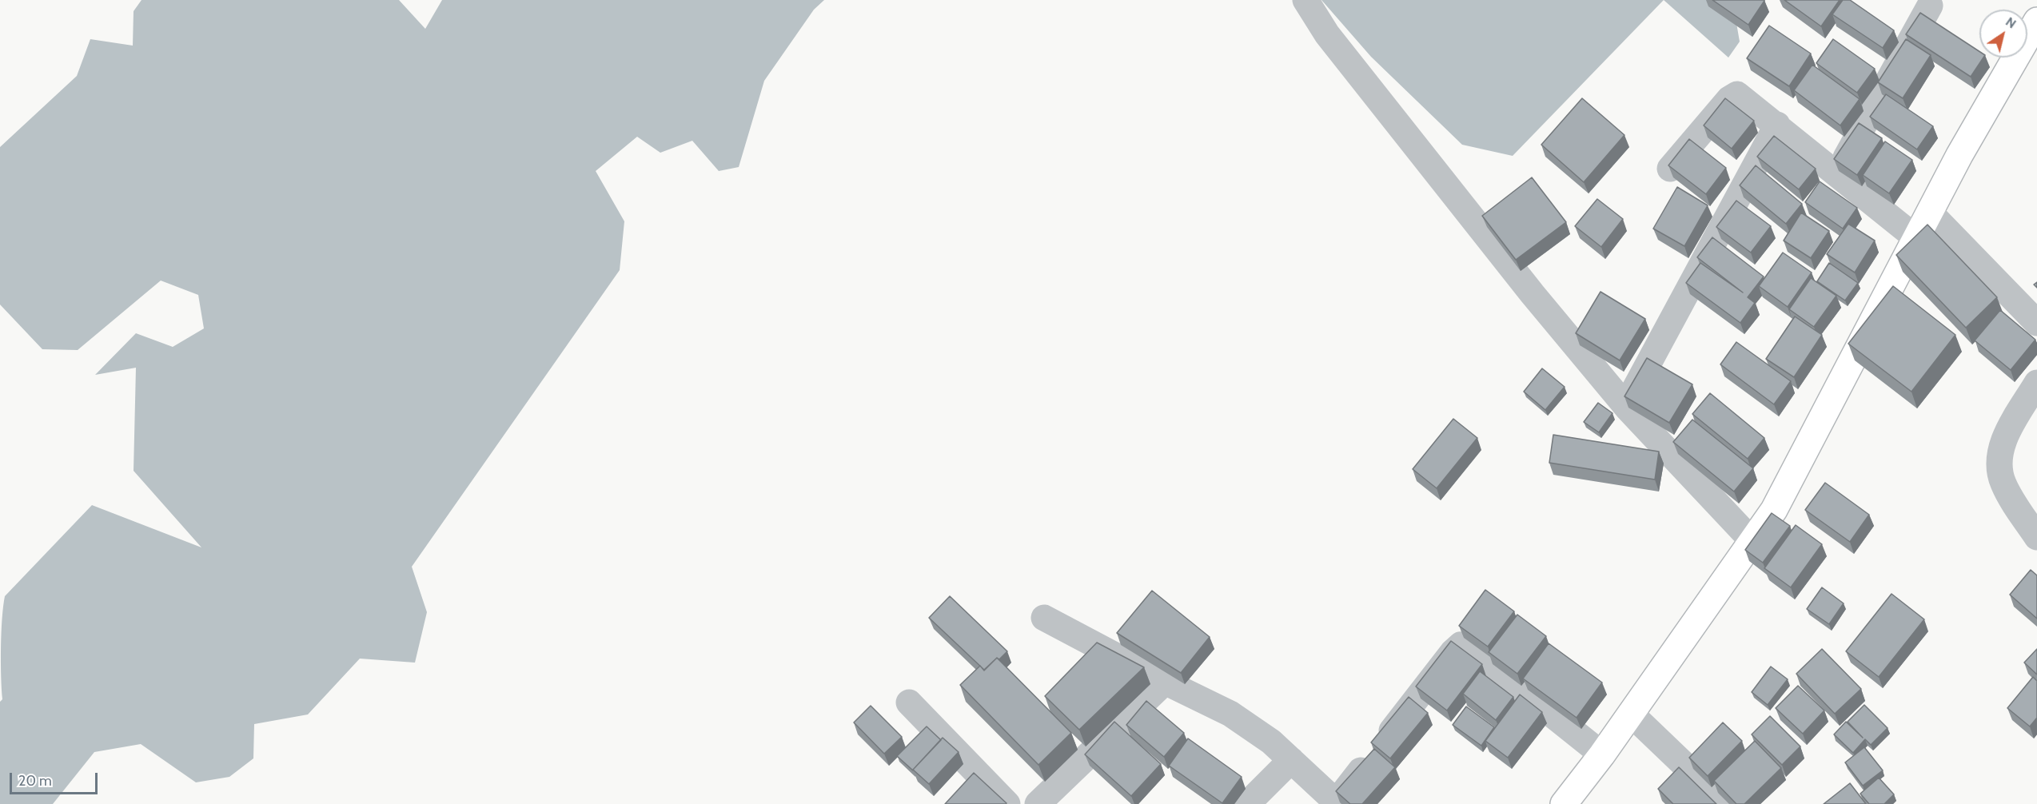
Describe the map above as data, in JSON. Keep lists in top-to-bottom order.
{
  "scale_bar": "20 m",
  "north": "top right"
}
